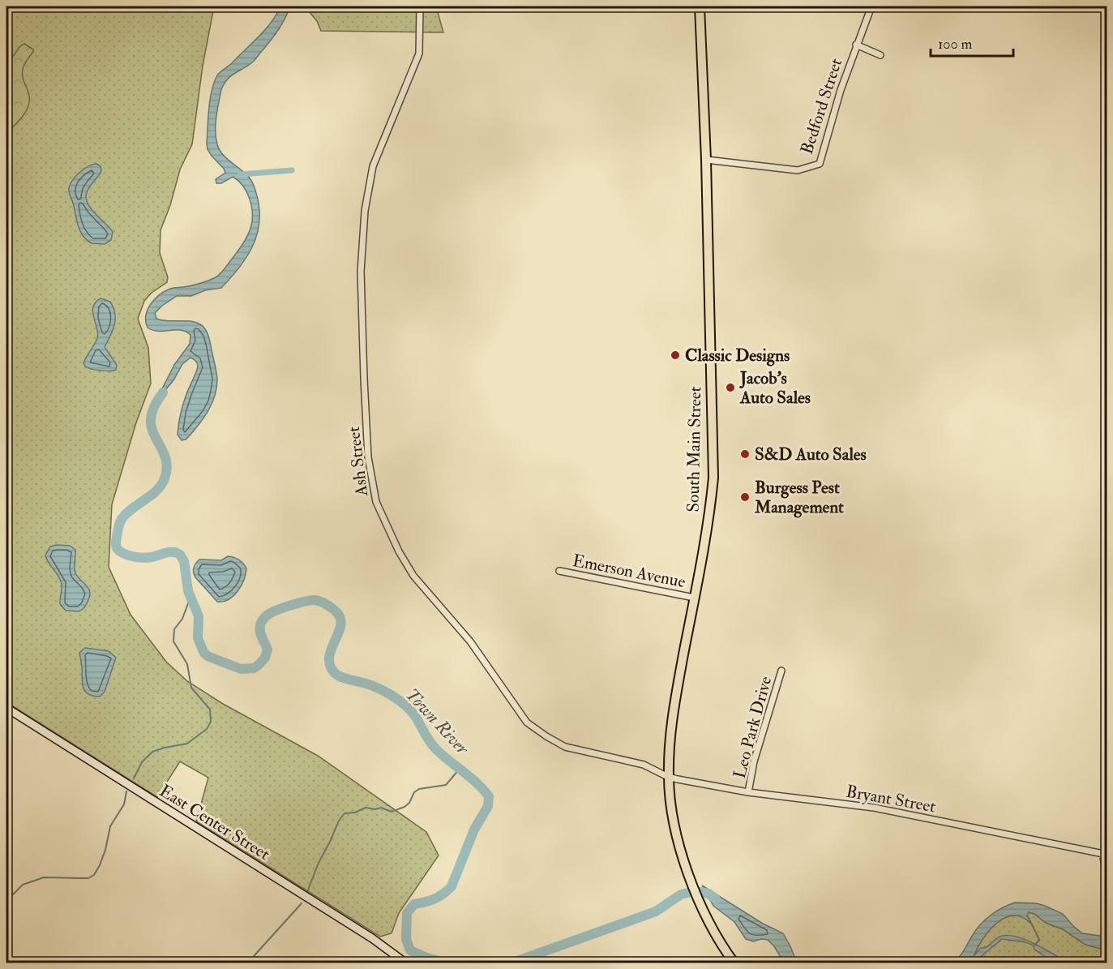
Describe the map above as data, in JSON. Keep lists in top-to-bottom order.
{
  "streets": {
    "main road": ["South Main Street", "East Center Street"],
    "street": [
      "Bedford Street",
      "Ash Street",
      "Emerson Avenue",
      "Leo Park Drive",
      "Bryant Street"
    ]
  },
  "crossings": [
    ["Bedford Street", "South Main Street"],
    ["South Main Street", "Ash Street"],
    ["South Main Street", "Emerson Avenue"],
    ["South Main Street", "Bryant Street"],
    ["Ash Street", "Bryant Street"],
    ["Leo Park Drive", "Bryant Street"]
  ],
  "water": ["Town River"],
  "places": [
    "Classic Designs",
    "Jacob's Auto Sales",
    "S&D Auto Sales",
    "Burgess Pest Management"
  ],
  "scale_bar": "100 m"
}
